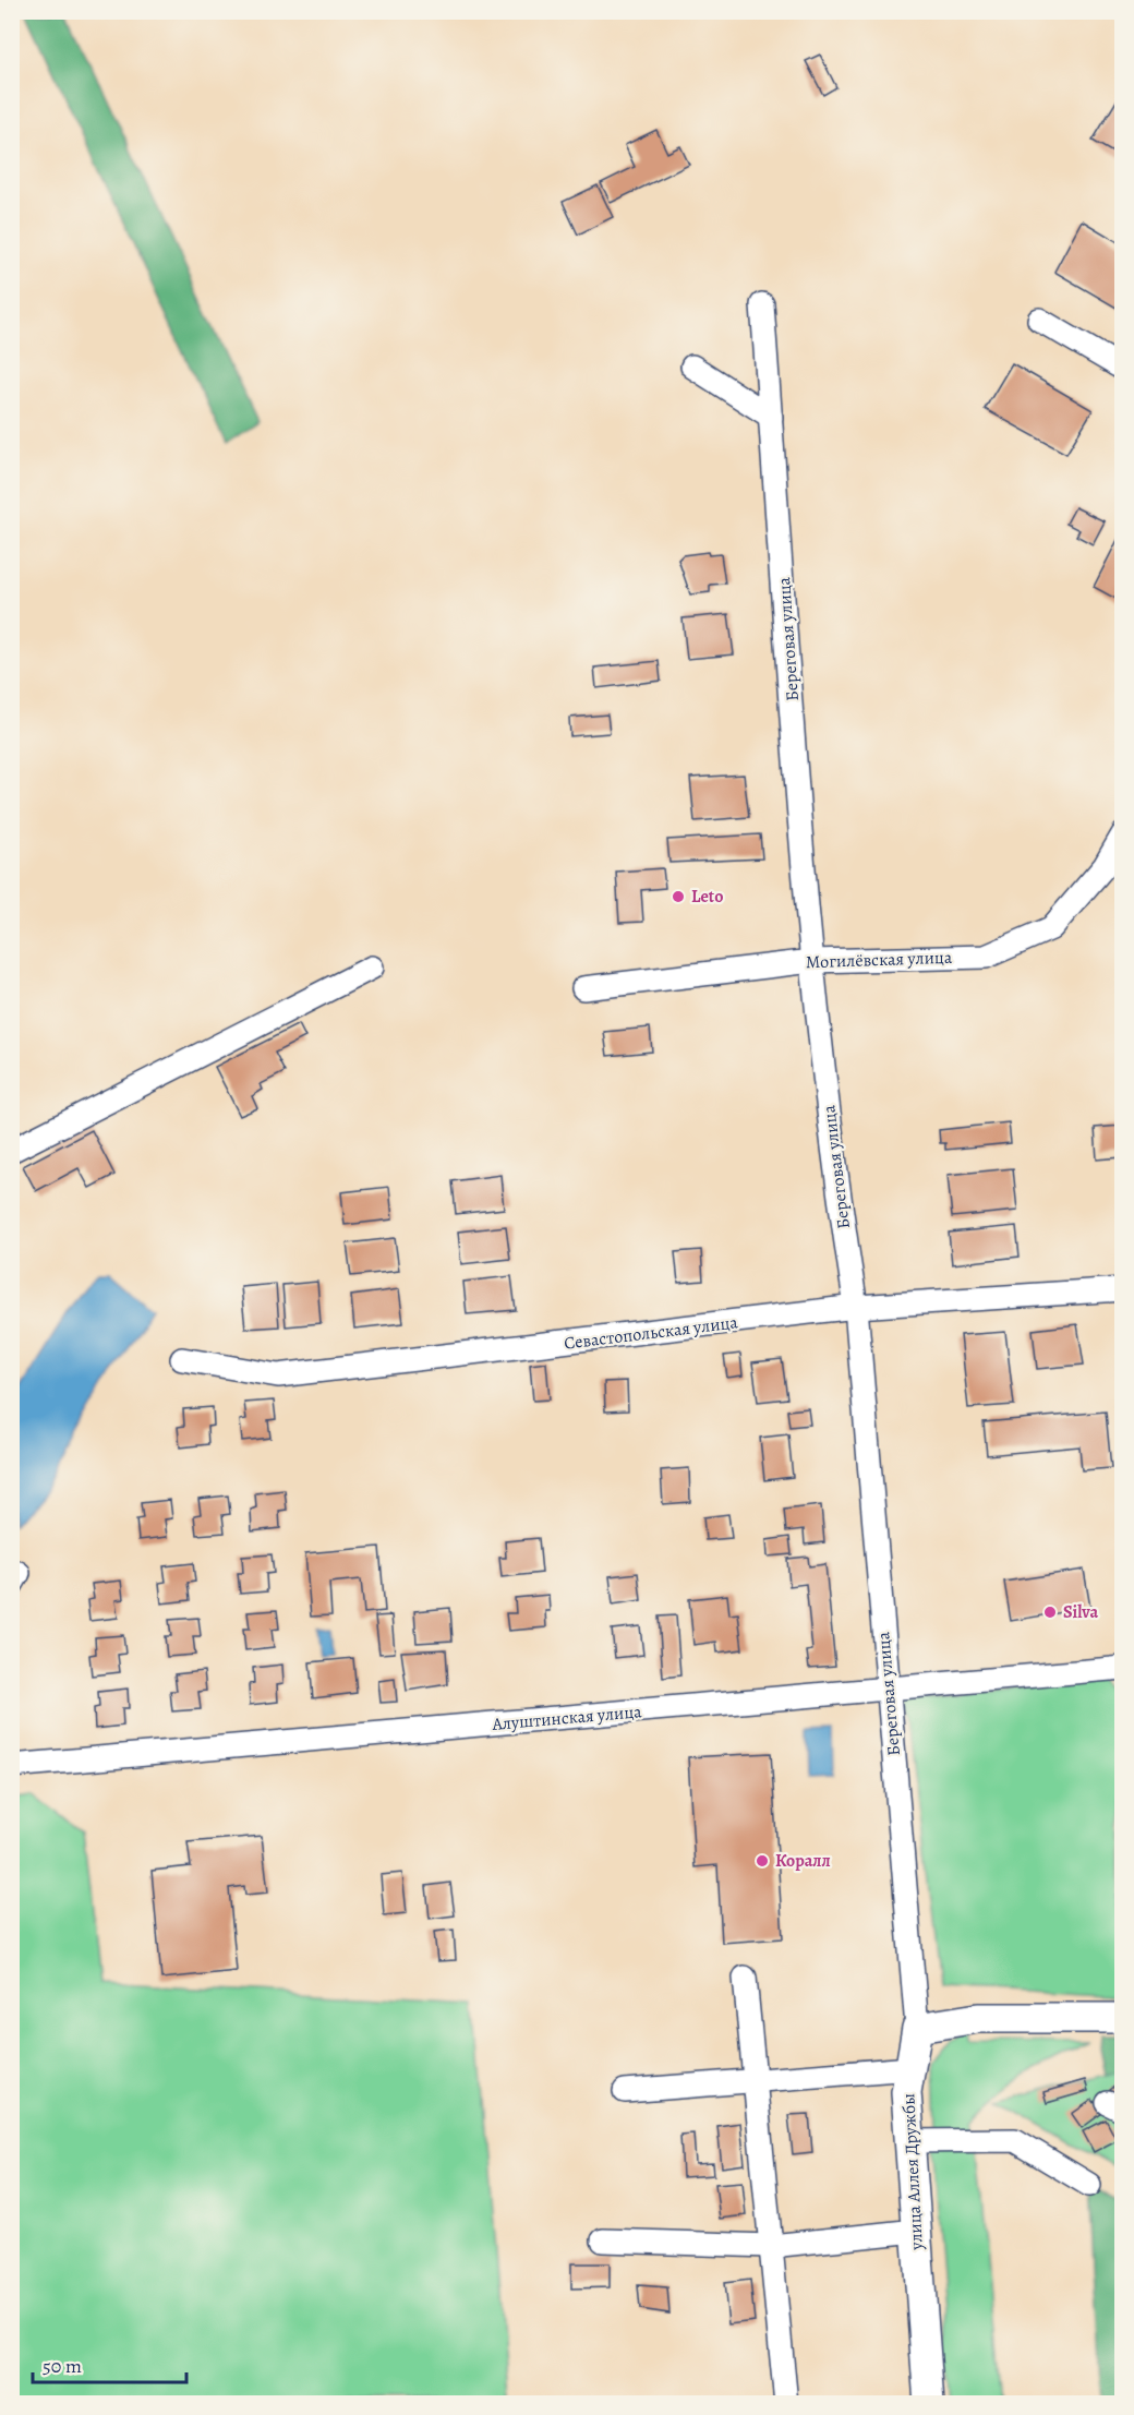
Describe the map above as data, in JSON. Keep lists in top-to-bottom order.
{
  "streets": {
    "main road": ["улица Аллея Дружбы"],
    "street": [
      "Береговая улица",
      "Могилёвская улица",
      "Севастопольская улица",
      "Алуштинская улица"
    ]
  },
  "crossings": [
    ["Береговая улица", "Могилёвская улица"],
    ["Береговая улица", "Севастопольская улица"],
    ["Береговая улица", "Алуштинская улица"],
    ["Береговая улица", "улица Аллея Дружбы"]
  ],
  "places": ["Leto", "Silva", "Коралл"],
  "scale_bar": "50 m"
}
